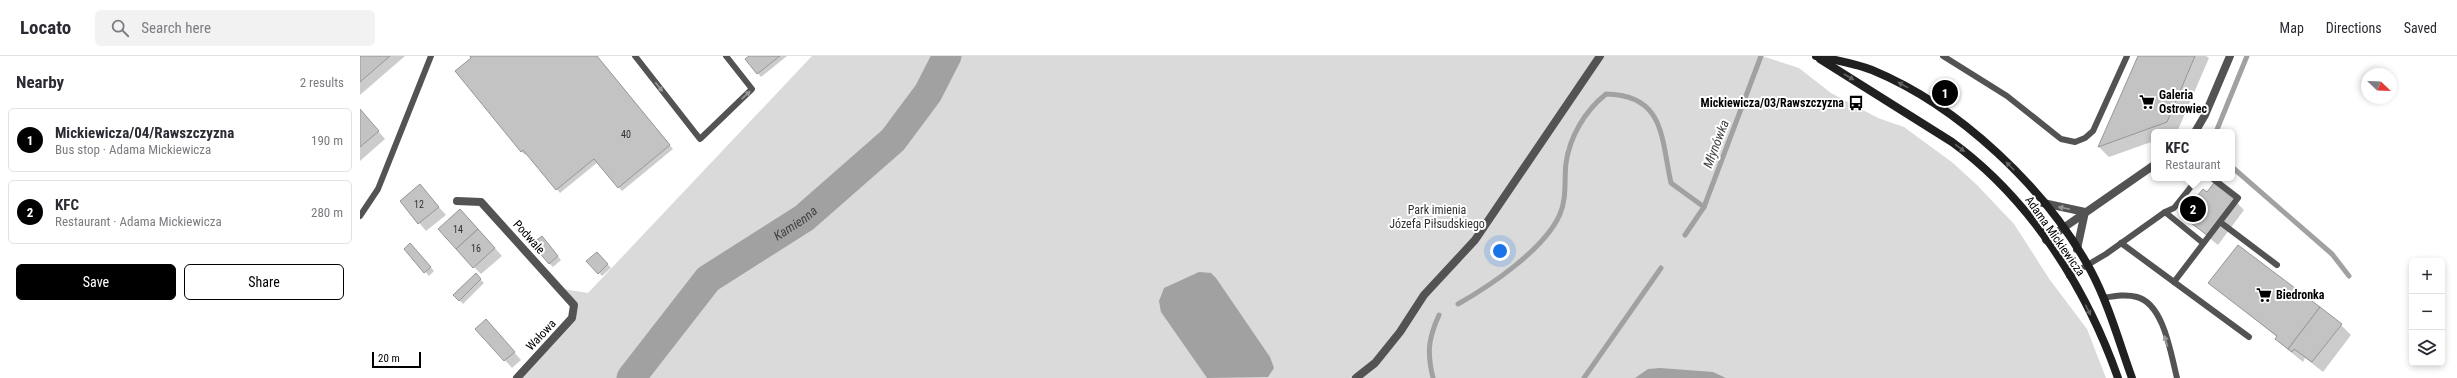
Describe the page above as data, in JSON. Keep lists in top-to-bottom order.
{
  "streets": {
    "street": ["Adama Mickiewicza", "Podwale", "Wałowa"]
  },
  "crossings": [
    ["Podwale", "Wałowa"]
  ],
  "water": ["Młynówka", "Kamienna"],
  "parks": ["Park imienia Józefa Piłsudskiego"],
  "places": {
    "supermarket": ["Galeria Ostrowiec", "Biedronka"],
    "bus stop": ["Mickiewicza/03/Rawszczyzna"]
  },
  "house_numbers": [
    "40",
    "12",
    "14",
    "16"
  ],
  "scale_bar": "20 m",
  "north": "bottom right",
  "page": {
    "header": "Locato",
    "search": "Search here",
    "nav": ["Map", "Directions", "Saved"],
    "heading": ["Nearby", "2 results"],
    "pins": ["1", "2"],
    "list": [
      {
        "mark": "1",
        "name": "Mickiewicza/04/Rawszczyzna",
        "note": "Bus stop · Adama Mickiewicza",
        "value": "190 m"
      },
      {
        "mark": "2",
        "name": "KFC",
        "note": "Restaurant · Adama Mickiewicza",
        "value": "280 m"
      }
    ],
    "popup": ["KFC", "Restaurant"],
    "buttons": ["Save", "Share"],
    "map_buttons": ["+", "−"],
    "scale": "20 m"
  }
}
